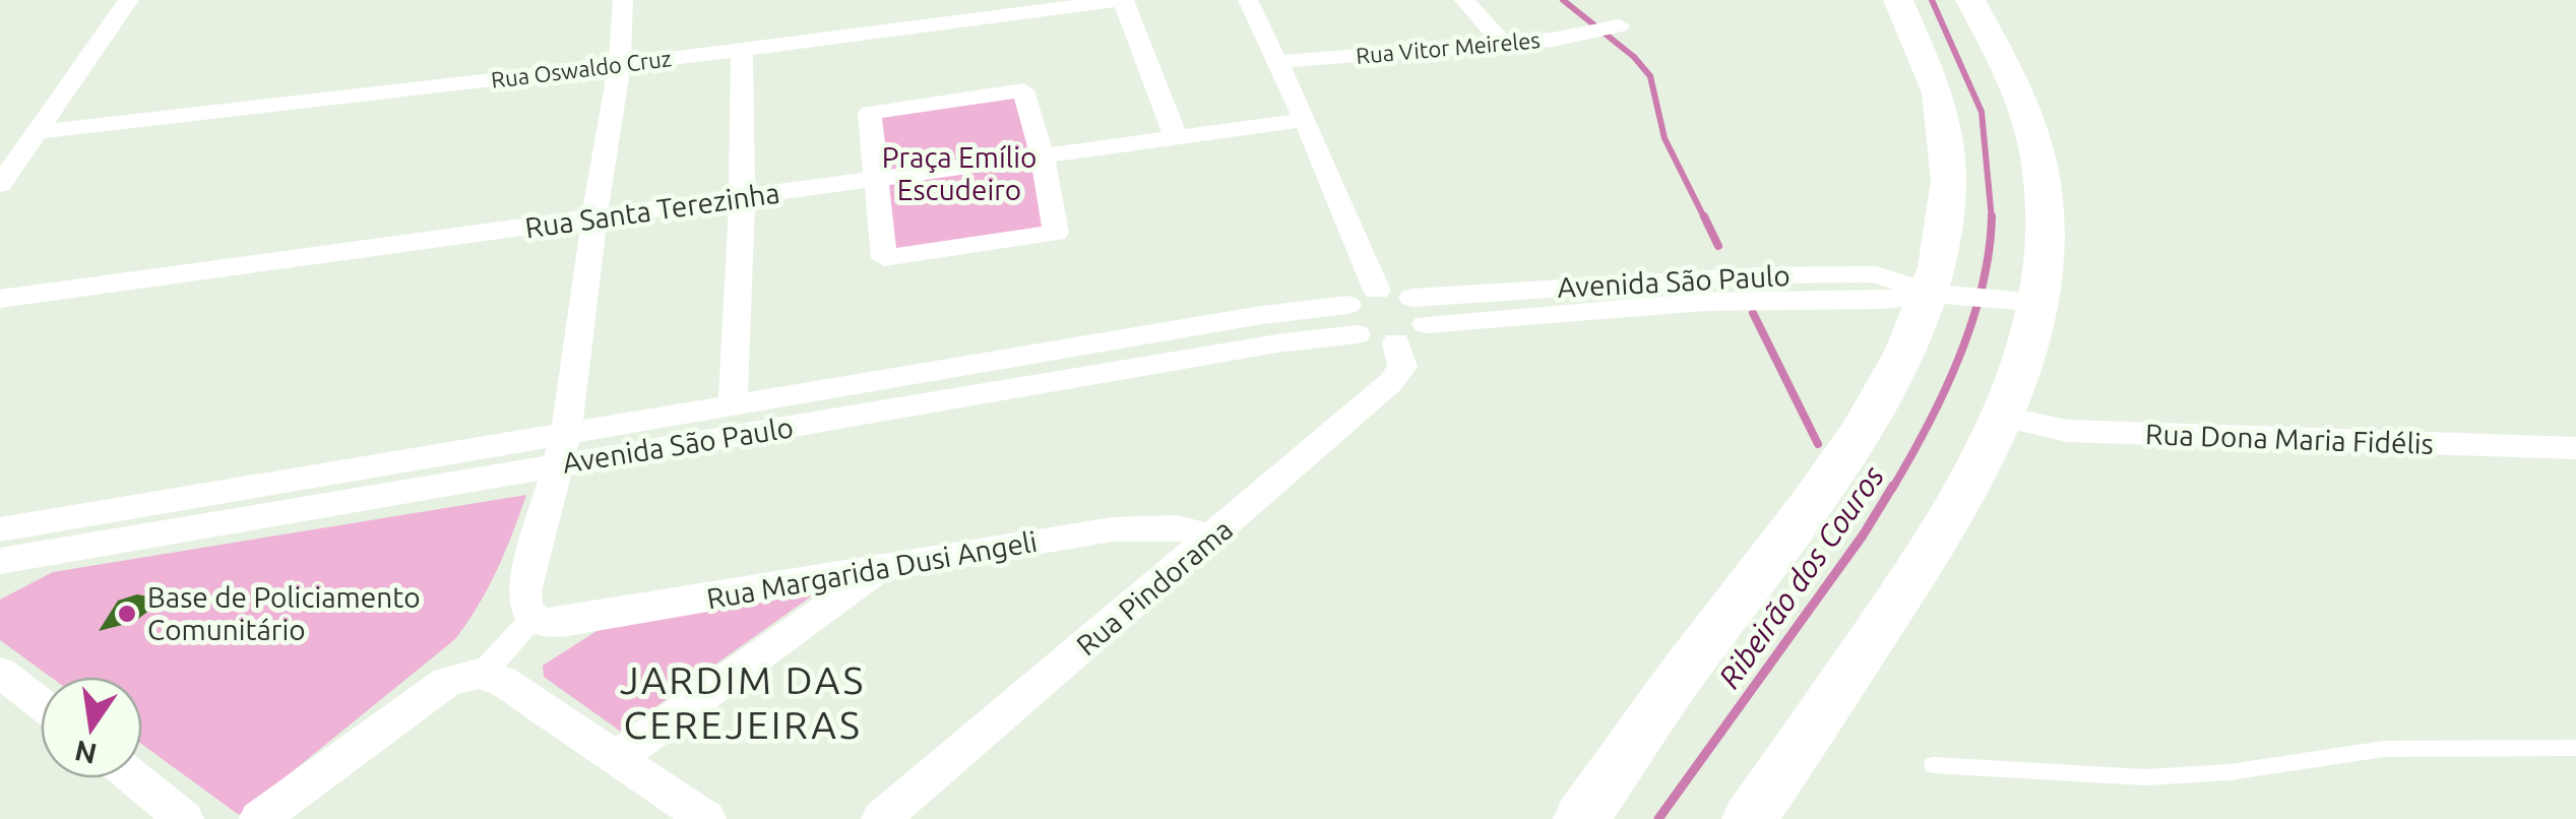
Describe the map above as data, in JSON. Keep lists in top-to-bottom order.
{
  "streets": {
    "street": [
      "Rua Vitor Meireles",
      "Rua Oswaldo Cruz",
      "Rua Santa Terezinha",
      "Avenida São Paulo",
      "Rua Dona Maria Fidélis",
      "Rua Margarida Dusi Angeli",
      "Rua Pindorama"
    ]
  },
  "crossings": [
    ["Avenida São Paulo", "Rua Pindorama"],
    ["Rua Margarida Dusi Angeli", "Rua Pindorama"]
  ],
  "districts": ["JARDIM DAS CEREJEIRAS"],
  "water": ["Ribeirão dos Couros"],
  "parks": ["Praça Emílio Escudeiro"],
  "places": ["Base de Policiamento Comunitário"],
  "north": "bottom"
}
